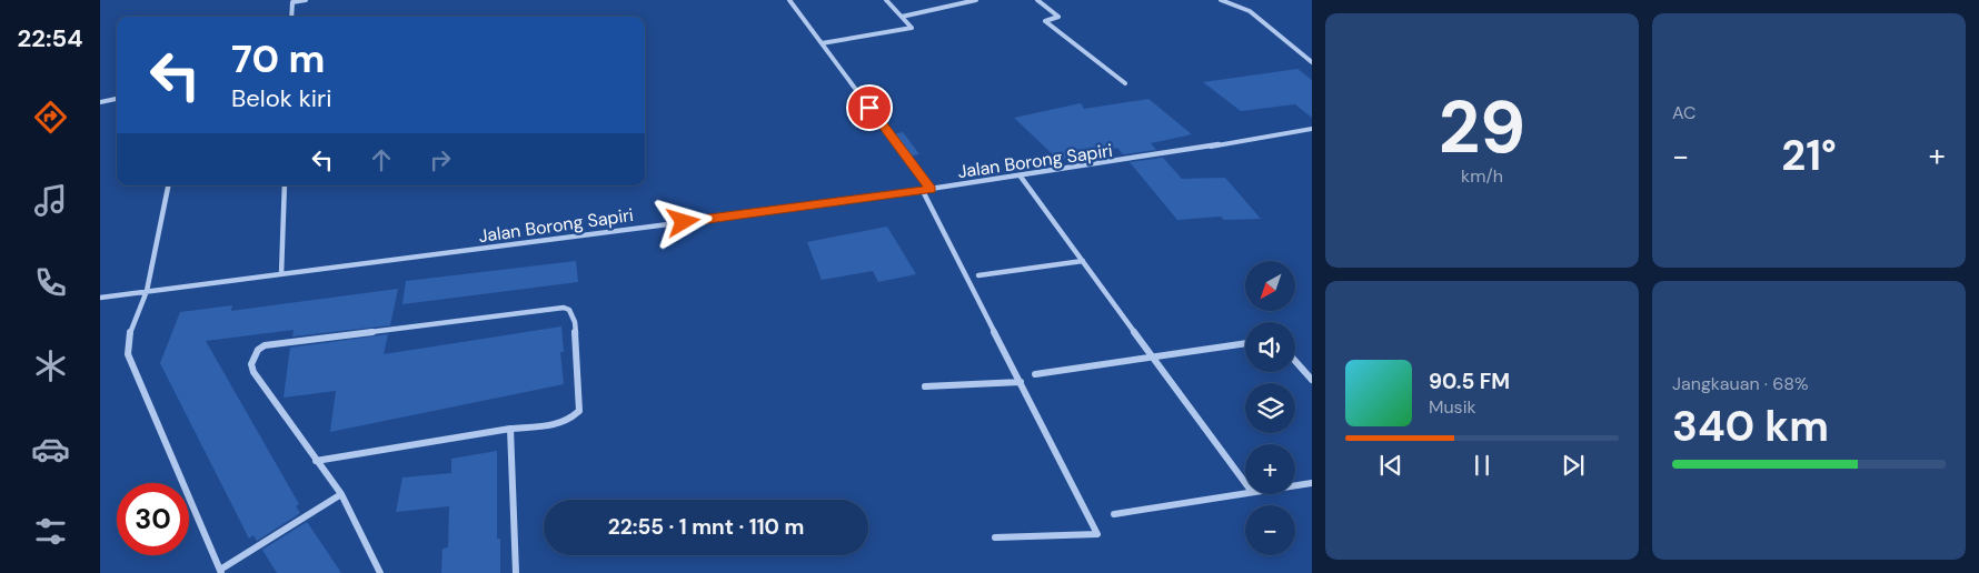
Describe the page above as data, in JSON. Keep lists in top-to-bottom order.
{
  "streets": {
    "street": ["Jalan Borong Sapiri"]
  },
  "north": "bottom left",
  "page": {
    "tabs": "22:54",
    "tile": [
      ["29", "km/h"],
      "AC",
      ["Jangkauan · 68%", "340 km"]
    ],
    "turn": ["70 m", "Belok kiri"],
    "heat": ["−", "21°", "+"],
    "map_buttons": ["+", "−"],
    "song": ["90.5 FM", "Musik"],
    "limit": "30",
    "trip": "22:55 · 1 mnt · 110 m"
  }
}
